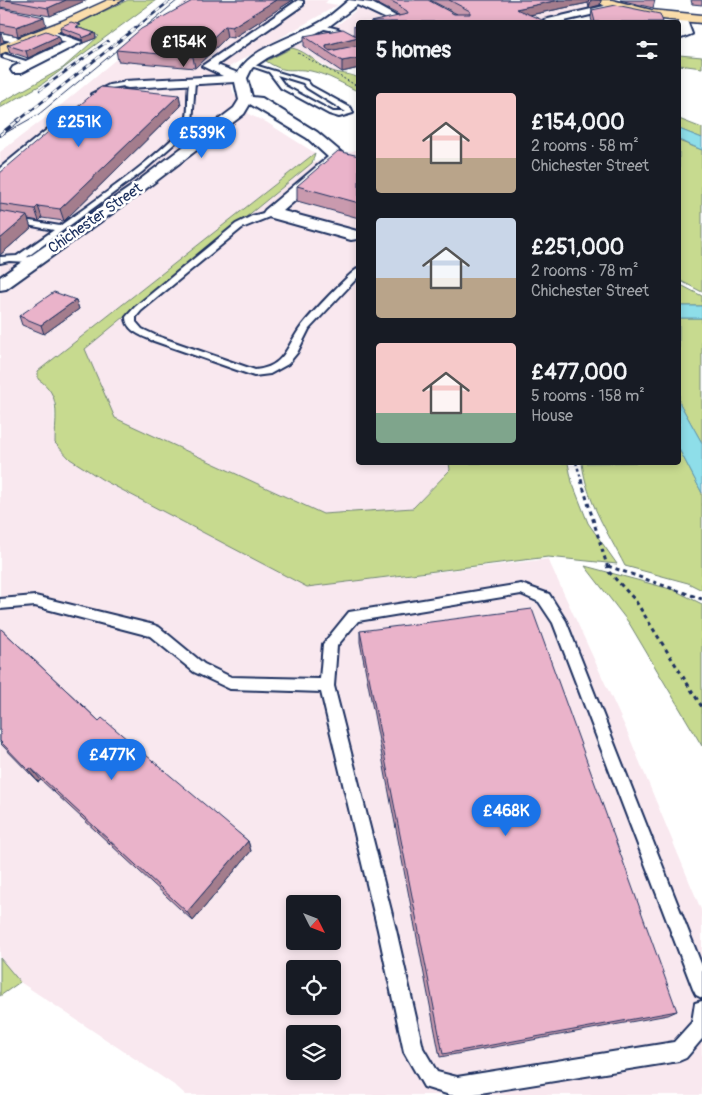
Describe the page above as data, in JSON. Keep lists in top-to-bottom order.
{
  "streets": {
    "street": ["Chichester Street"]
  },
  "north": "bottom right",
  "page": {
    "heading": "5 homes",
    "price": [
      "£154K",
      "£251K",
      "£539K",
      "£477K",
      "£468K"
    ],
    "list": [
      {
        "name": "£154,000",
        "note": "2 rooms · 58 m² · Chichester Street"
      },
      {
        "name": "£251,000",
        "note": "2 rooms · 78 m² · Chichester Street"
      },
      {
        "name": "£477,000",
        "note": "5 rooms · 158 m² · House"
      }
    ]
  }
}
